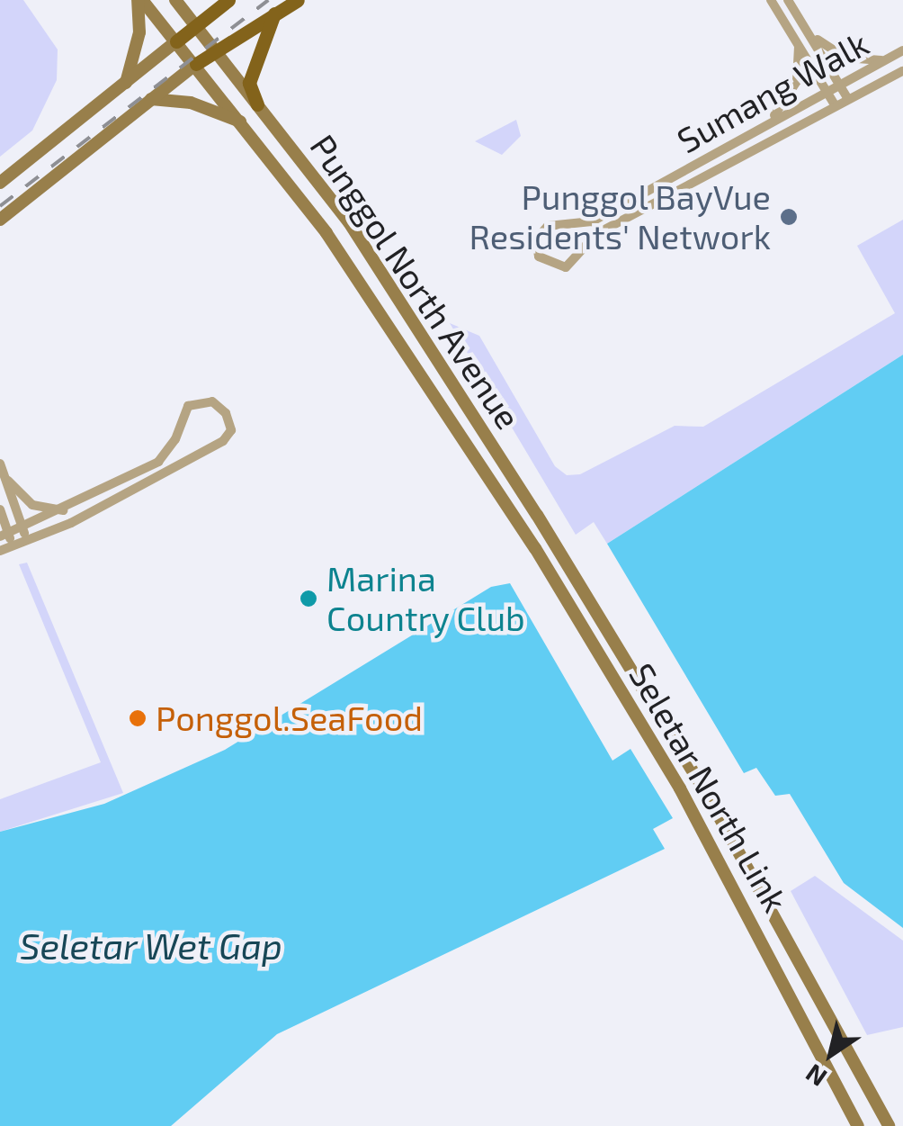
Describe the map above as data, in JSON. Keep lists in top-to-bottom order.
{
  "streets": {
    "main road": ["Punggol North Avenue", "Seletar North Link"],
    "street": ["Sumang Walk"]
  },
  "crossings": [
    ["Punggol North Avenue", "Seletar North Link"]
  ],
  "water": ["Seletar Wet Gap"],
  "places": ["Punggol BayVue Residents' Network", "Marina Country Club", "Ponggol.SeaFood"],
  "north": "bottom left"
}
